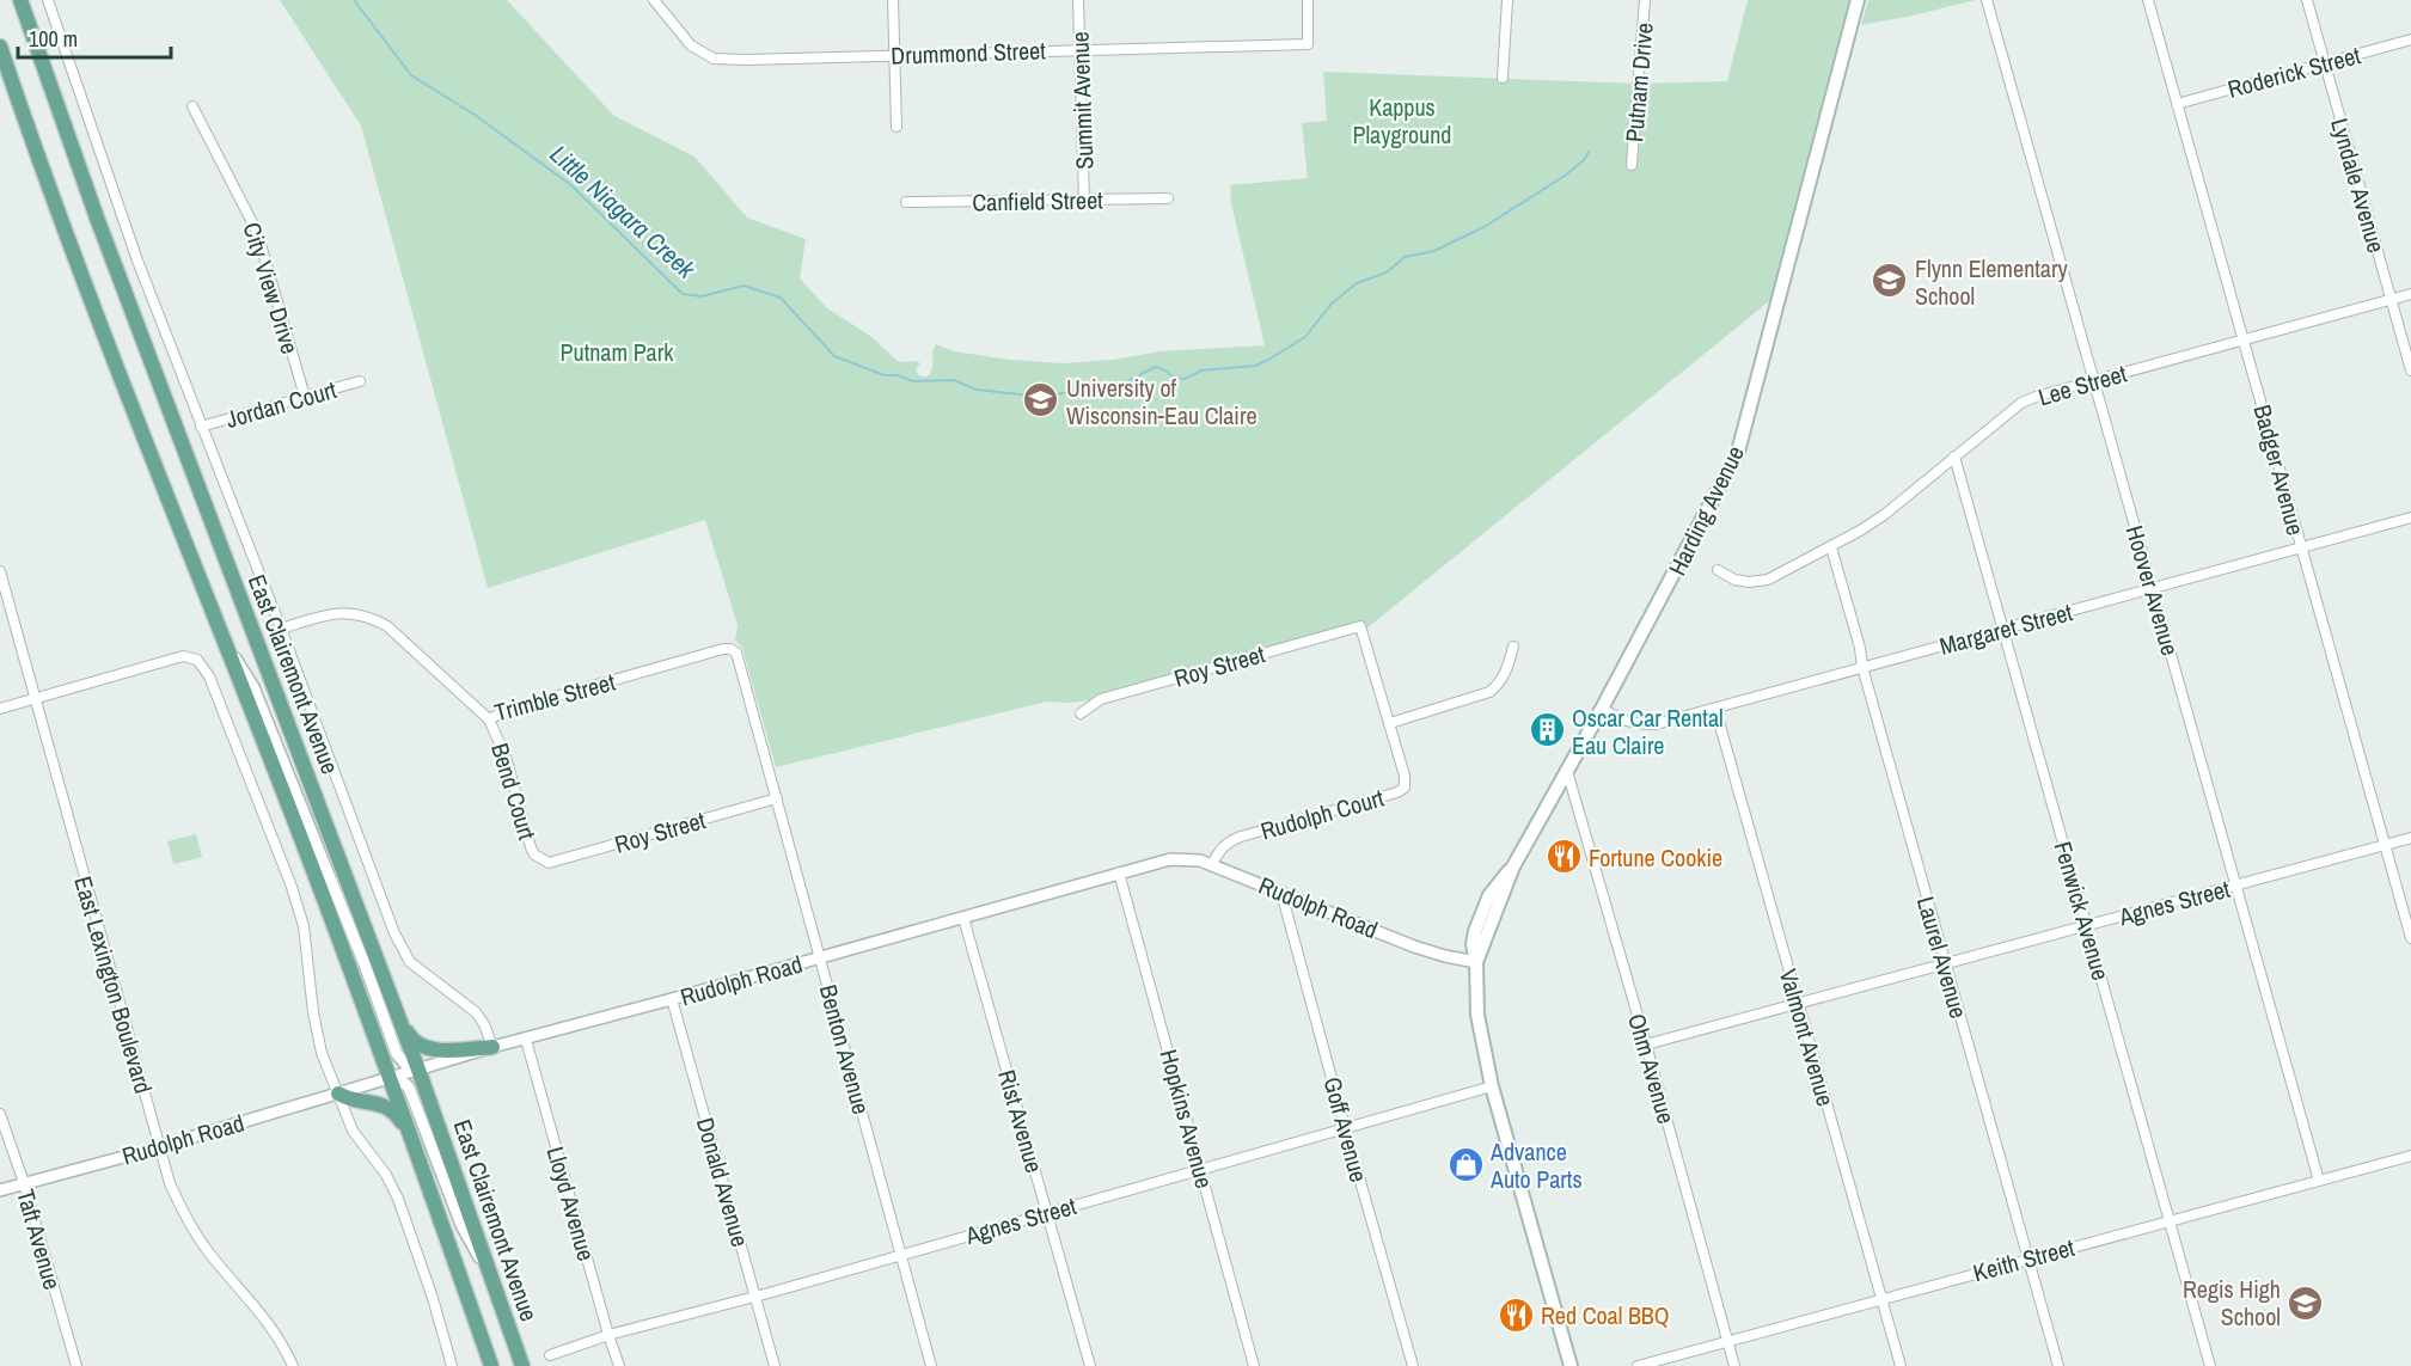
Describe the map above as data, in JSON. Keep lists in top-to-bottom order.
{
  "streets": {
    "main road": ["Harding Avenue", "East Clairemont Avenue"],
    "street": [
      "Drummond Street",
      "Roderick Street",
      "Putnam Drive",
      "Summit Avenue",
      "Lyndale Avenue",
      "Canfield Street",
      "City View Drive",
      "Lee Street",
      "Jordan Court",
      "Badger Avenue",
      "Hoover Avenue",
      "Margaret Street",
      "Roy Street",
      "Trimble Street",
      "Bend Court",
      "Rudolph Court",
      "Agnes Street",
      "Rudolph Road",
      "Fenwick Avenue",
      "Laurel Avenue",
      "East Lexington Boulevard",
      "Valmont Avenue",
      "Benton Avenue",
      "Ohm Avenue",
      "Hopkins Avenue",
      "Rist Avenue",
      "Goff Avenue",
      "Donald Avenue",
      "Lloyd Avenue",
      "Taft Avenue",
      "Keith Street"
    ]
  },
  "crossings": [
    ["Drummond Street", "Summit Avenue"],
    ["Roderick Street", "Lyndale Avenue"],
    ["Roderick Street", "Badger Avenue"],
    ["Summit Avenue", "Canfield Street"],
    ["Lyndale Avenue", "Lee Street"],
    ["City View Drive", "Jordan Court"],
    ["Lee Street", "Badger Avenue"],
    ["Lee Street", "Hoover Avenue"],
    ["Lee Street", "Fenwick Avenue"],
    ["Lee Street", "Laurel Avenue"],
    ["Badger Avenue", "Margaret Street"],
    ["Badger Avenue", "Agnes Street"],
    ["Harding Avenue", "Margaret Street"],
    ["Harding Avenue", "Rudolph Road"],
    ["Harding Avenue", "Ohm Avenue"],
    ["Hoover Avenue", "Margaret Street"],
    ["Hoover Avenue", "Agnes Street"],
    ["Hoover Avenue", "Keith Street"],
    ["Margaret Street", "Fenwick Avenue"],
    ["Margaret Street", "Laurel Avenue"],
    ["Margaret Street", "Valmont Avenue"],
    ["Roy Street", "Bend Court"],
    ["Roy Street", "Rudolph Court"],
    ["Roy Street", "Benton Avenue"],
    ["East Clairemont Avenue", "Rudolph Road"],
    ["Trimble Street", "Bend Court"],
    ["Trimble Street", "Benton Avenue"],
    ["Rudolph Court", "Rudolph Road"],
    ["Agnes Street", "Fenwick Avenue"],
    ["Agnes Street", "Laurel Avenue"],
    ["Agnes Street", "Valmont Avenue"],
    ["Agnes Street", "Benton Avenue"],
    ["Agnes Street", "Ohm Avenue"],
    ["Agnes Street", "Hopkins Avenue"],
    ["Agnes Street", "Rist Avenue"],
    ["Agnes Street", "Goff Avenue"],
    ["Agnes Street", "Donald Avenue"],
    ["Agnes Street", "Lloyd Avenue"],
    ["Rudolph Road", "East Lexington Boulevard"],
    ["Rudolph Road", "Benton Avenue"],
    ["Rudolph Road", "Hopkins Avenue"],
    ["Rudolph Road", "Rist Avenue"],
    ["Rudolph Road", "Goff Avenue"],
    ["Rudolph Road", "Donald Avenue"],
    ["Rudolph Road", "Lloyd Avenue"],
    ["Rudolph Road", "Taft Avenue"],
    ["Fenwick Avenue", "Keith Street"],
    ["Laurel Avenue", "Keith Street"],
    ["Valmont Avenue", "Keith Street"],
    ["Ohm Avenue", "Keith Street"]
  ],
  "water": ["Little Niagara Creek"],
  "parks": ["Kappus Playground", "Putnam Park"],
  "places": {
    "school or university": ["Flynn Elementary School", "University of Wisconsin-Eau Claire", "Regis High School"],
    "building": ["Oscar Car Rental Eau Claire"],
    "restaurant": ["Fortune Cookie", "Red Coal BBQ"],
    "shop": ["Advance Auto Parts"]
  },
  "scale_bar": "100 m"
}
